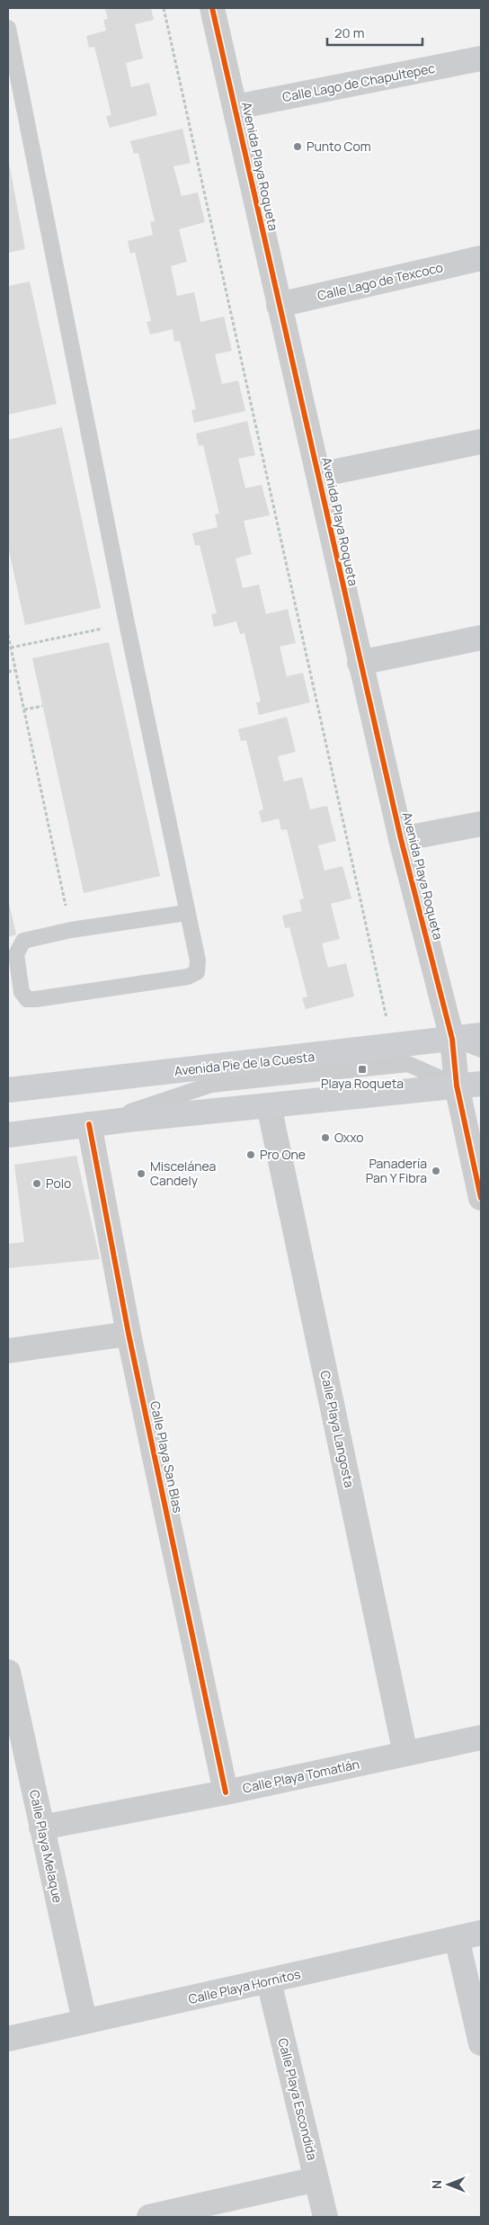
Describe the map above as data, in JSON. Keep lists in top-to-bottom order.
{
  "streets": {
    "main road": ["Avenida Pie de la Cuesta"],
    "street": [
      "Calle Lago de Chapultepec",
      "Avenida Playa Roqueta",
      "Calle Lago de Texcoco",
      "Calle Playa Langosta",
      "Calle Playa San Blas",
      "Calle Playa Tomatlán",
      "Calle Playa Melaque",
      "Calle Playa Hornitos",
      "Calle Playa Escondida"
    ]
  },
  "crossings": [
    ["Calle Lago de Chapultepec", "Avenida Playa Roqueta"],
    ["Avenida Playa Roqueta", "Calle Lago de Texcoco"],
    ["Avenida Playa Roqueta", "Avenida Pie de la Cuesta"],
    ["Calle Playa Langosta", "Calle Playa Tomatlán"],
    ["Calle Playa San Blas", "Calle Playa Tomatlán"],
    ["Calle Playa Tomatlán", "Calle Playa Melaque"],
    ["Calle Playa Melaque", "Calle Playa Hornitos"],
    ["Calle Playa Hornitos", "Calle Playa Escondida"]
  ],
  "places": {
    "other": [
      "Punto Com",
      "Oxxo",
      "Pro One",
      "Panadería Pan Y Fibra",
      "Miscelánea Candely",
      "Polo"
    ],
    "transit": ["Playa Roqueta"]
  },
  "scale_bar": "20 m",
  "north": "left"
}
